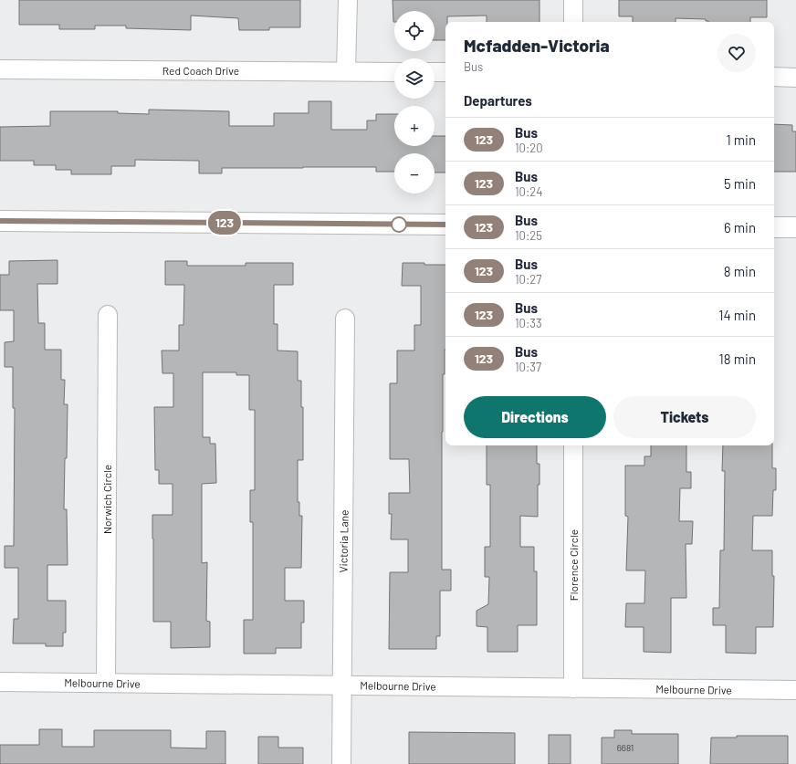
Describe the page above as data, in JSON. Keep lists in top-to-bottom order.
{
  "streets": {
    "street": [
      "Red Coach Drive",
      "Norwich Circle",
      "Victoria Lane",
      "Florence Circle",
      "Melbourne Drive"
    ]
  },
  "crossings": [
    ["Norwich Circle", "Melbourne Drive"],
    ["Victoria Lane", "Melbourne Drive"],
    ["Florence Circle", "Melbourne Drive"]
  ],
  "lines": ["bus line 123"],
  "house_numbers": ["6681"],
  "page": {
    "on_map": "123",
    "map_buttons": ["+", "−"],
    "heading": [
      ["Mcfadden-Victoria", "Bus"],
      "Departures"
    ],
    "list": [
      {
        "mark": "123",
        "name": "Bus",
        "note": "10:20",
        "value": "1 min"
      },
      {
        "mark": "123",
        "name": "Bus",
        "note": "10:24",
        "value": "5 min"
      },
      {
        "mark": "123",
        "name": "Bus",
        "note": "10:25",
        "value": "6 min"
      },
      {
        "mark": "123",
        "name": "Bus",
        "note": "10:27",
        "value": "8 min"
      },
      {
        "mark": "123",
        "name": "Bus",
        "note": "10:33",
        "value": "14 min"
      },
      {
        "mark": "123",
        "name": "Bus",
        "note": "10:37",
        "value": "18 min"
      }
    ],
    "buttons": ["Directions", "Tickets"]
  }
}
